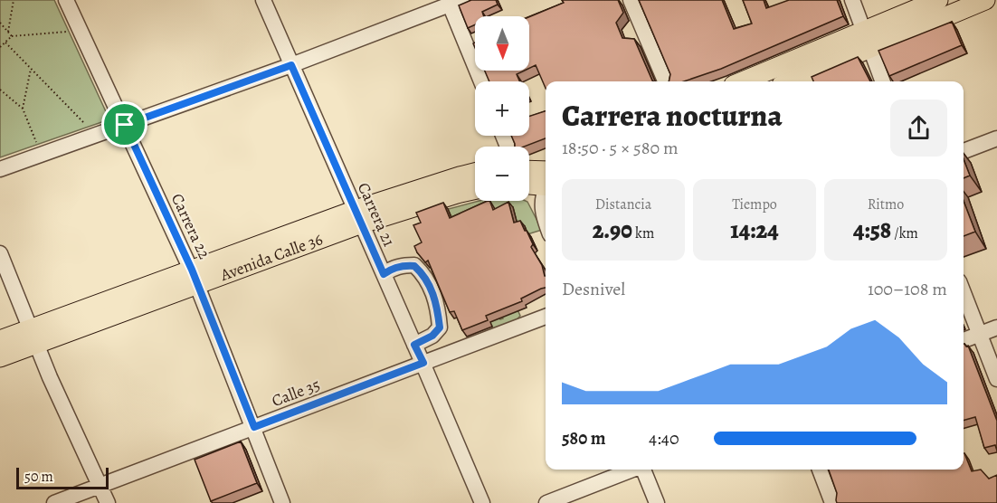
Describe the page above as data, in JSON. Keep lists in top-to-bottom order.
{
  "streets": {
    "main road": ["Avenida Calle 36"],
    "street": ["Carrera 21", "Carrera 22", "Calle 35"]
  },
  "crossings": [
    ["Carrera 21", "Avenida Calle 36"],
    ["Carrera 21", "Calle 35"],
    ["Carrera 22", "Avenida Calle 36"],
    ["Carrera 22", "Calle 35"]
  ],
  "scale_bar": "50 m",
  "north": "bottom",
  "page": {
    "map_buttons": ["+", "−"],
    "heading": ["Carrera nocturna", "18:50 · 5 × 580 m"],
    "stats": [
      ["Distancia", "2.90 km"],
      ["Tiempo", "14:24"],
      ["Ritmo", "4:58 /km"]
    ],
    "chart": ["Desnivel", "100–108 m"],
    "list": [
      {
        "name": "580 m",
        "note": "4:40"
      }
    ],
    "scale": "50 m"
  }
}
